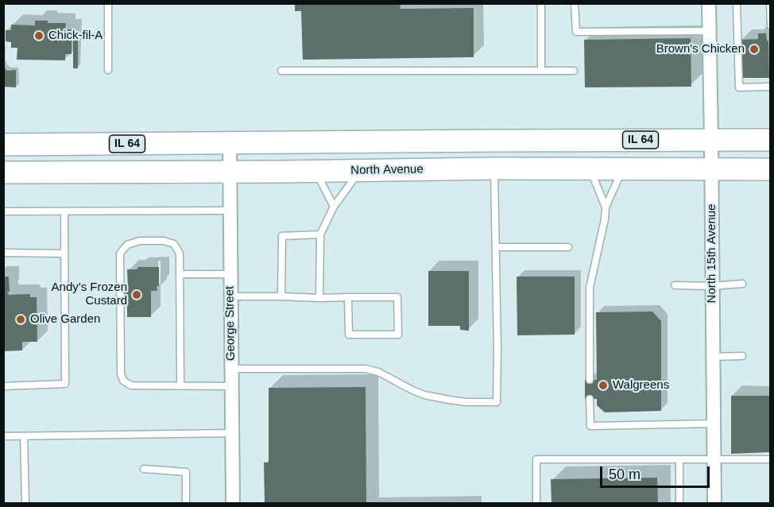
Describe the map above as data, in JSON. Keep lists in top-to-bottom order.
{
  "streets": {
    "main road": ["IL 64", "North Avenue"],
    "street": ["North 15th Avenue", "George Street"]
  },
  "crossings": [
    ["IL 64", "North 15th Avenue"],
    ["IL 64", "George Street"],
    ["North Avenue", "North 15th Avenue"],
    ["North Avenue", "George Street"]
  ],
  "places": [
    "Chick-fil-A",
    "Brown's Chicken",
    "Andy's Frozen Custard",
    "Olive Garden",
    "Walgreens"
  ],
  "scale_bar": "50 m"
}
